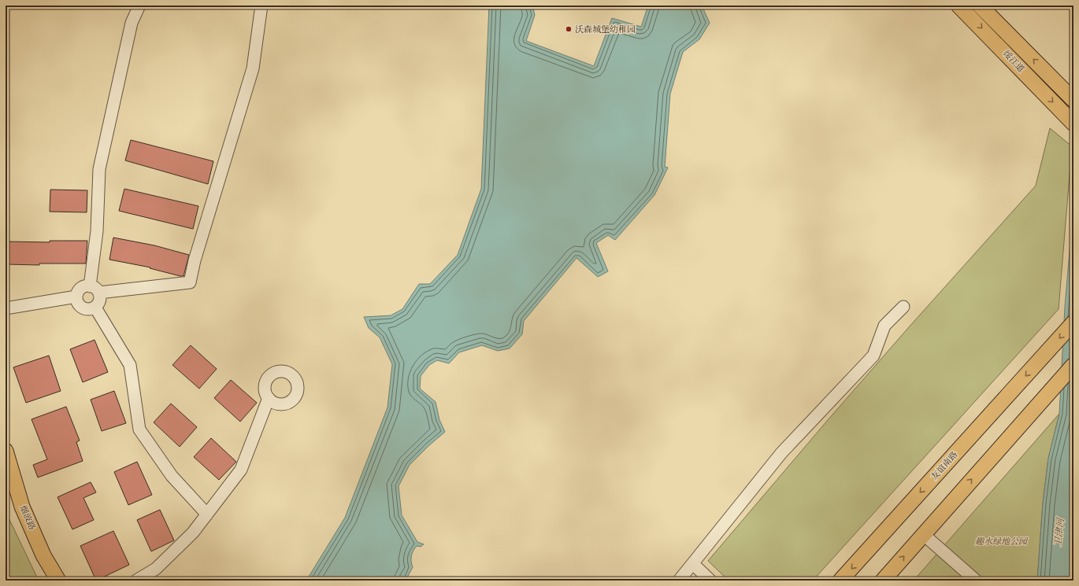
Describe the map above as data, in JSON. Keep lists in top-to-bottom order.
{
  "streets": {
    "main road": ["绥江道", "友谊南路", "烟波路"]
  },
  "water": ["卫津河"],
  "parks": ["趣水绿地公园"],
  "places": ["沃森城堡幼稚园"]
}
